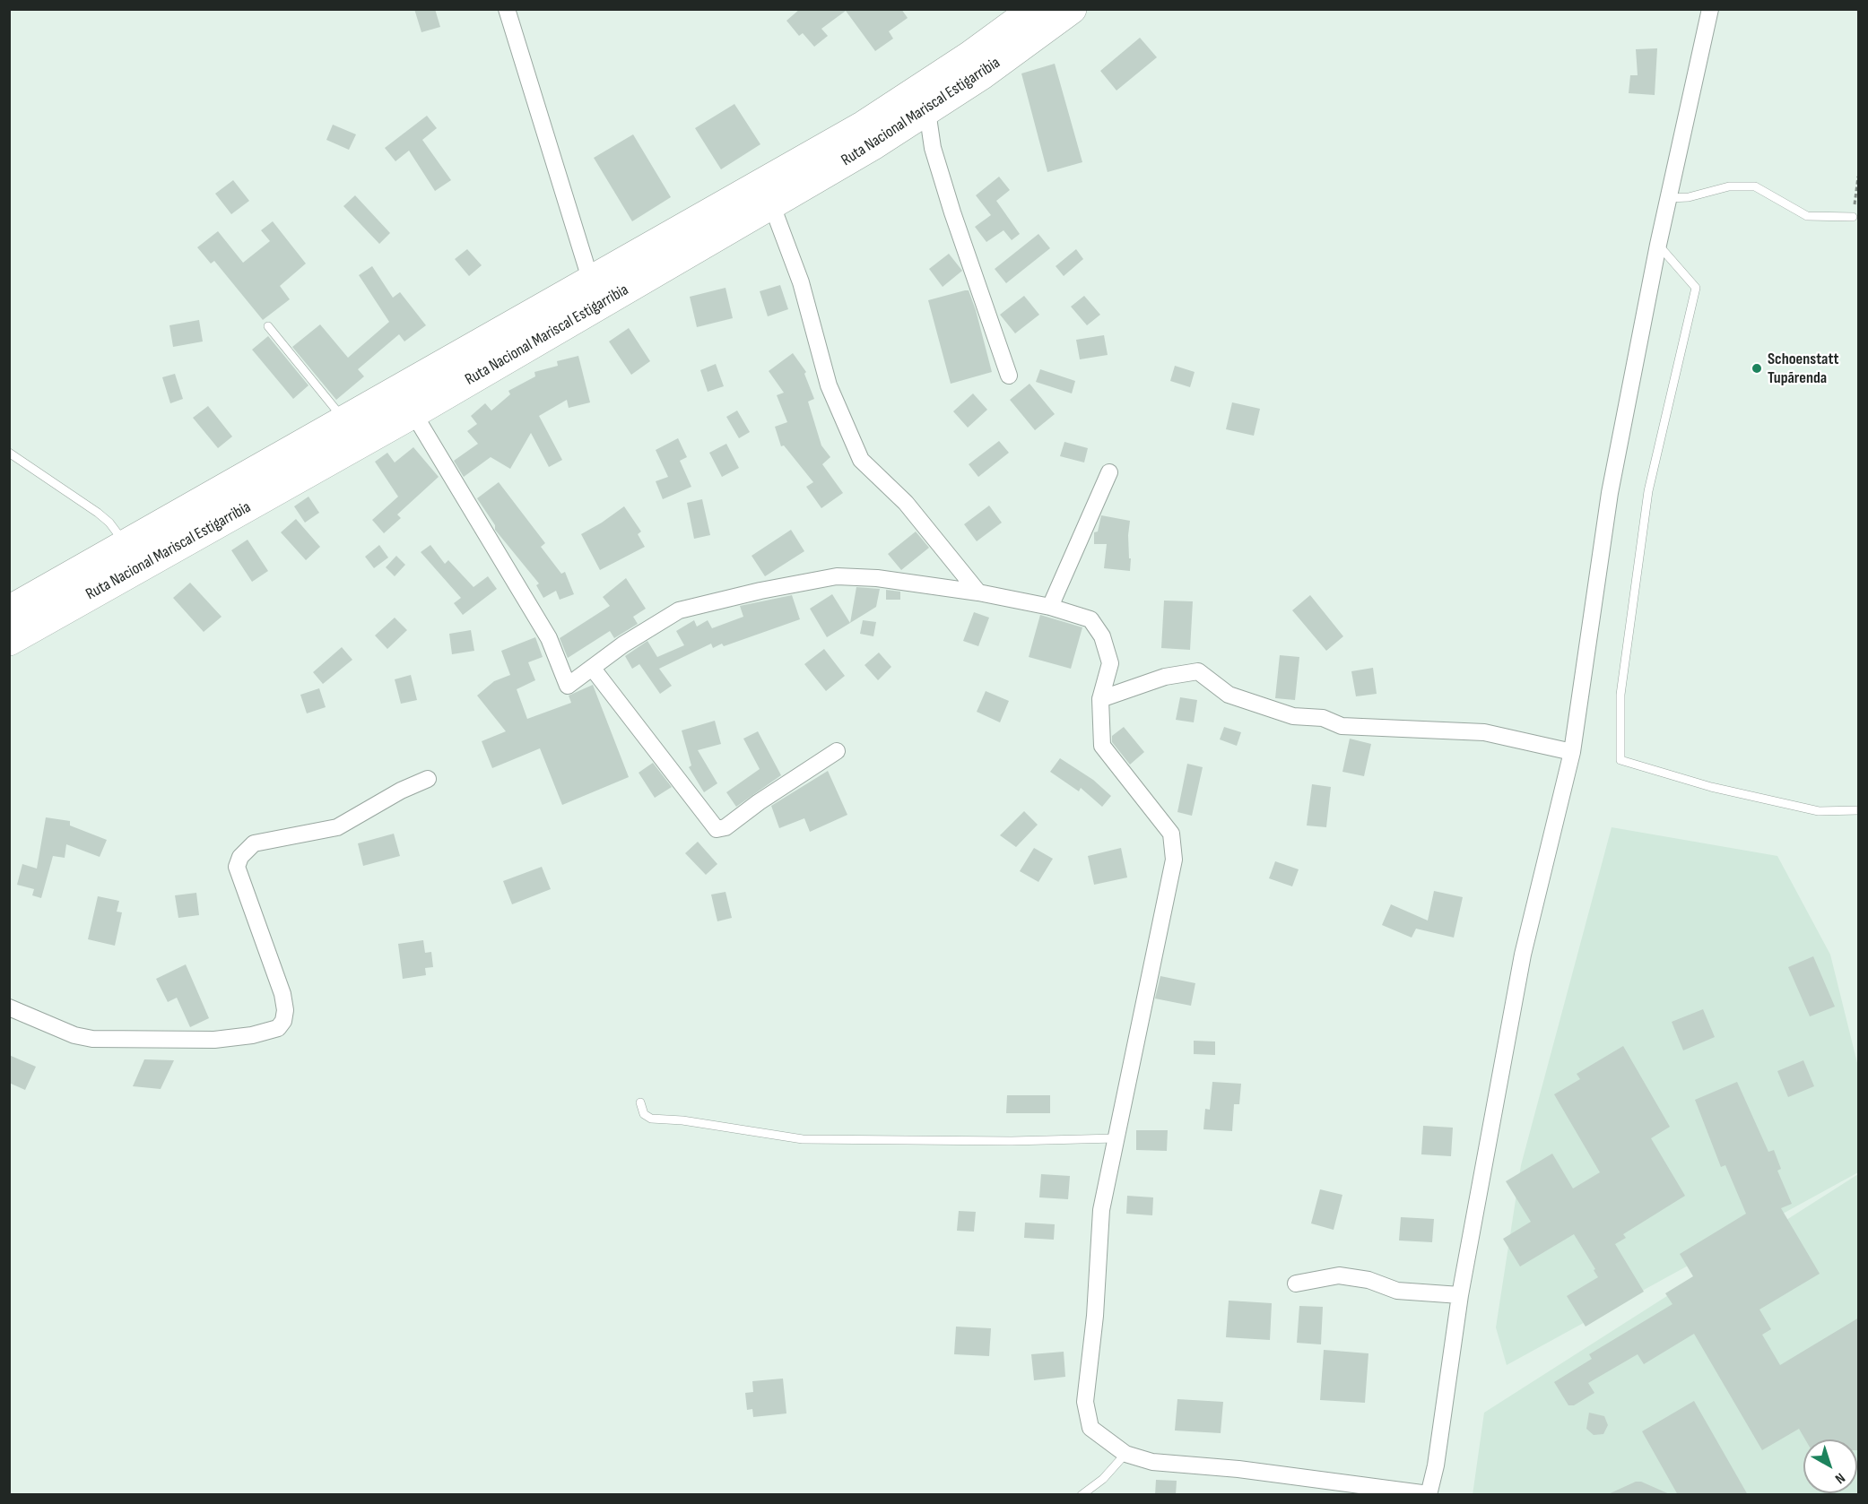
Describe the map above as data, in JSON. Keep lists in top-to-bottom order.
{
  "streets": {
    "highway": ["Ruta Nacional Mariscal Estigarribia"]
  },
  "places": ["Schoenstatt Tupãrenda"],
  "north": "bottom right"
}
